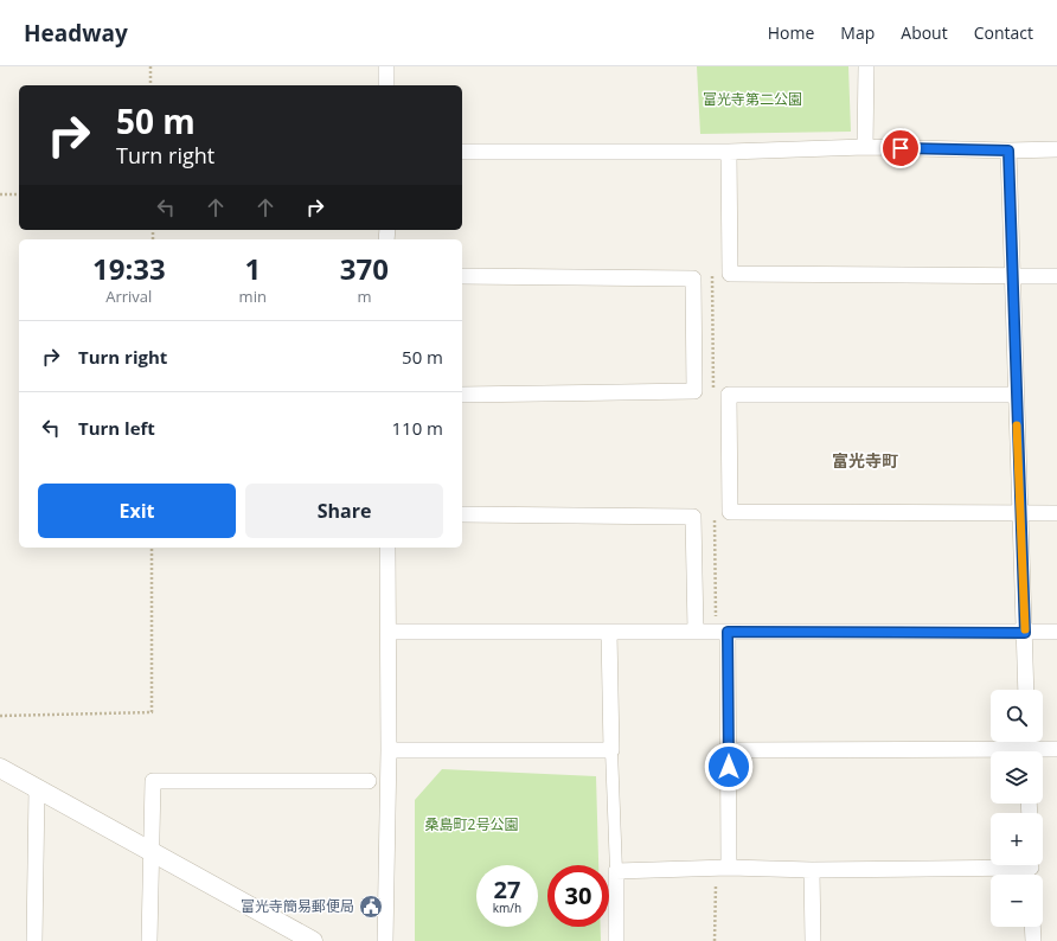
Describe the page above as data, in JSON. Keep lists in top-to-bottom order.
{
  "districts": ["富光寺町"],
  "parks": ["富光寺第二公園", "桑島町2号公園"],
  "places": {
    "public building": ["富光寺簡易郵便局"]
  },
  "page": {
    "header": "Headway",
    "nav": [
      "Home",
      "Map",
      "About",
      "Contact"
    ],
    "turn": ["50 m", "Turn right"],
    "eta": [
      "19:33",
      "Arrival",
      "1",
      "min",
      "370",
      "m"
    ],
    "list": [
      {
        "name": "Turn right",
        "value": "50 m"
      },
      {
        "name": "Turn left",
        "value": "110 m"
      }
    ],
    "buttons": ["Exit", "Share"],
    "map_buttons": ["+", "−"],
    "speed": "27 km/h",
    "limit": "30"
  }
}
